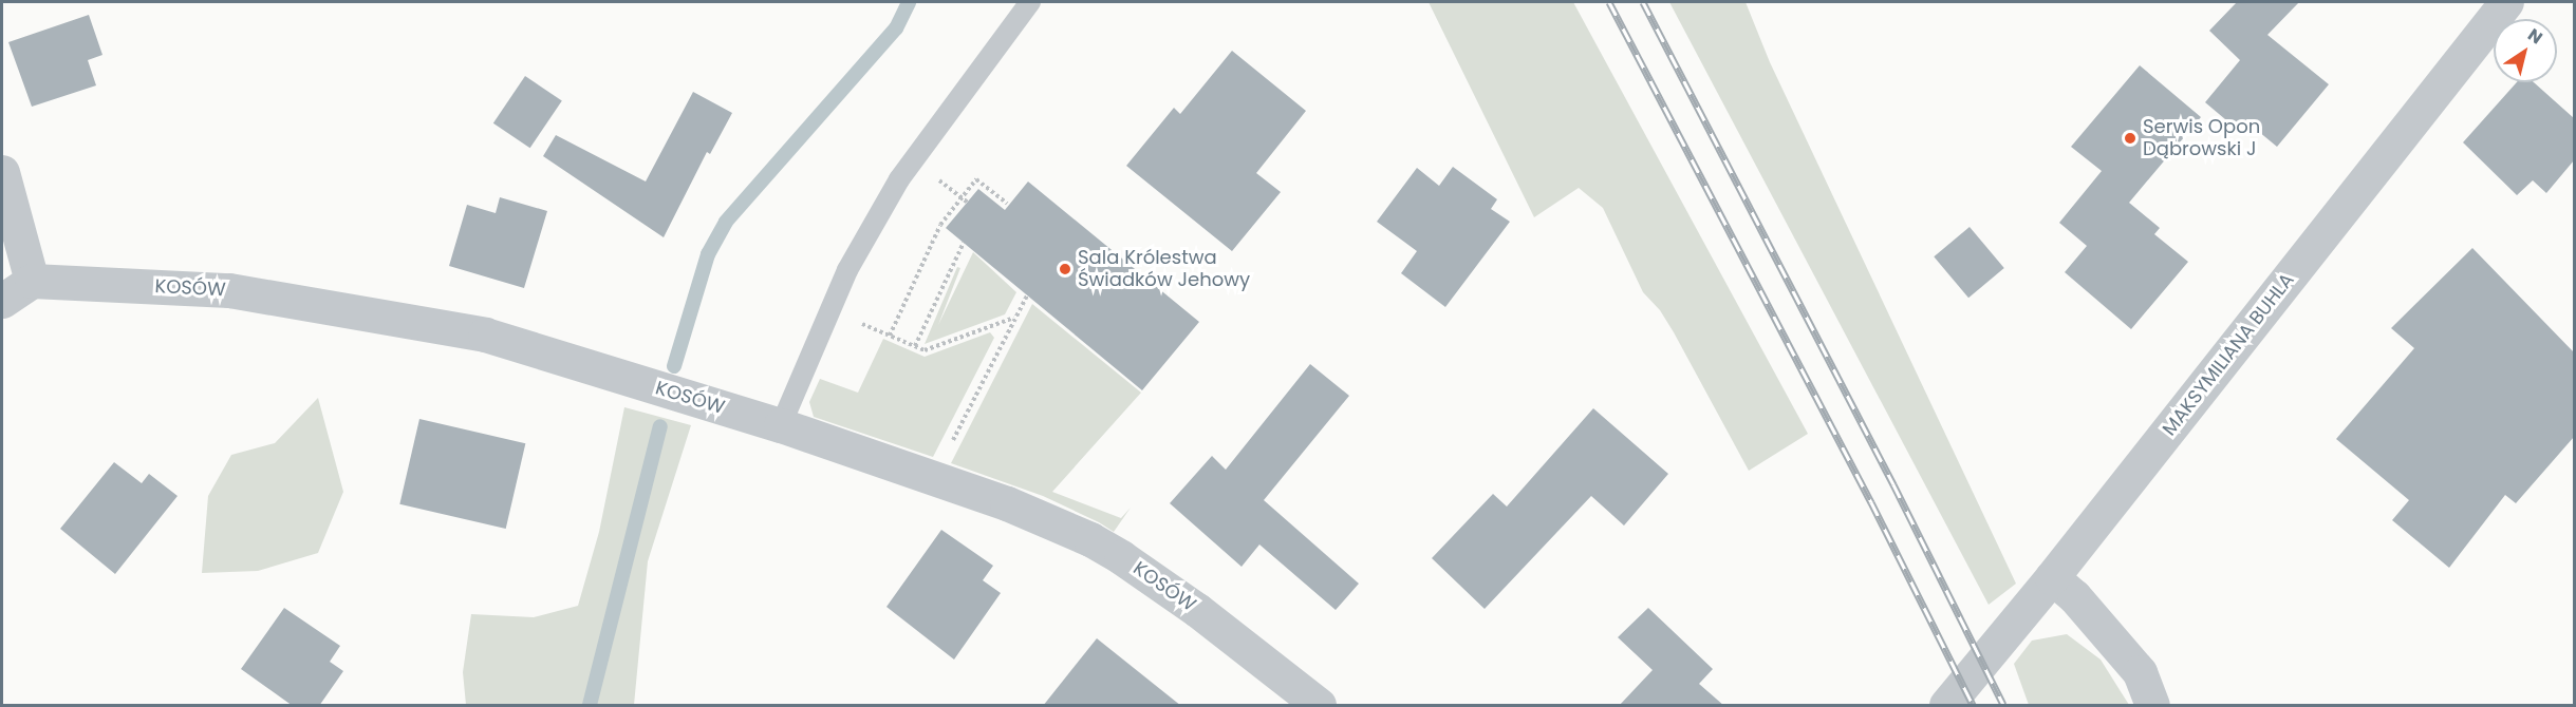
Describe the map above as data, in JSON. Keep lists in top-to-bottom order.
{
  "streets": {
    "street": ["KOSÓW", "MAKSYMILIANA BUHLA"]
  },
  "places": ["Serwis Opon Dąbrowski J", "Sala Królestwa Świadków Jehowy"],
  "north": "top right"
}
